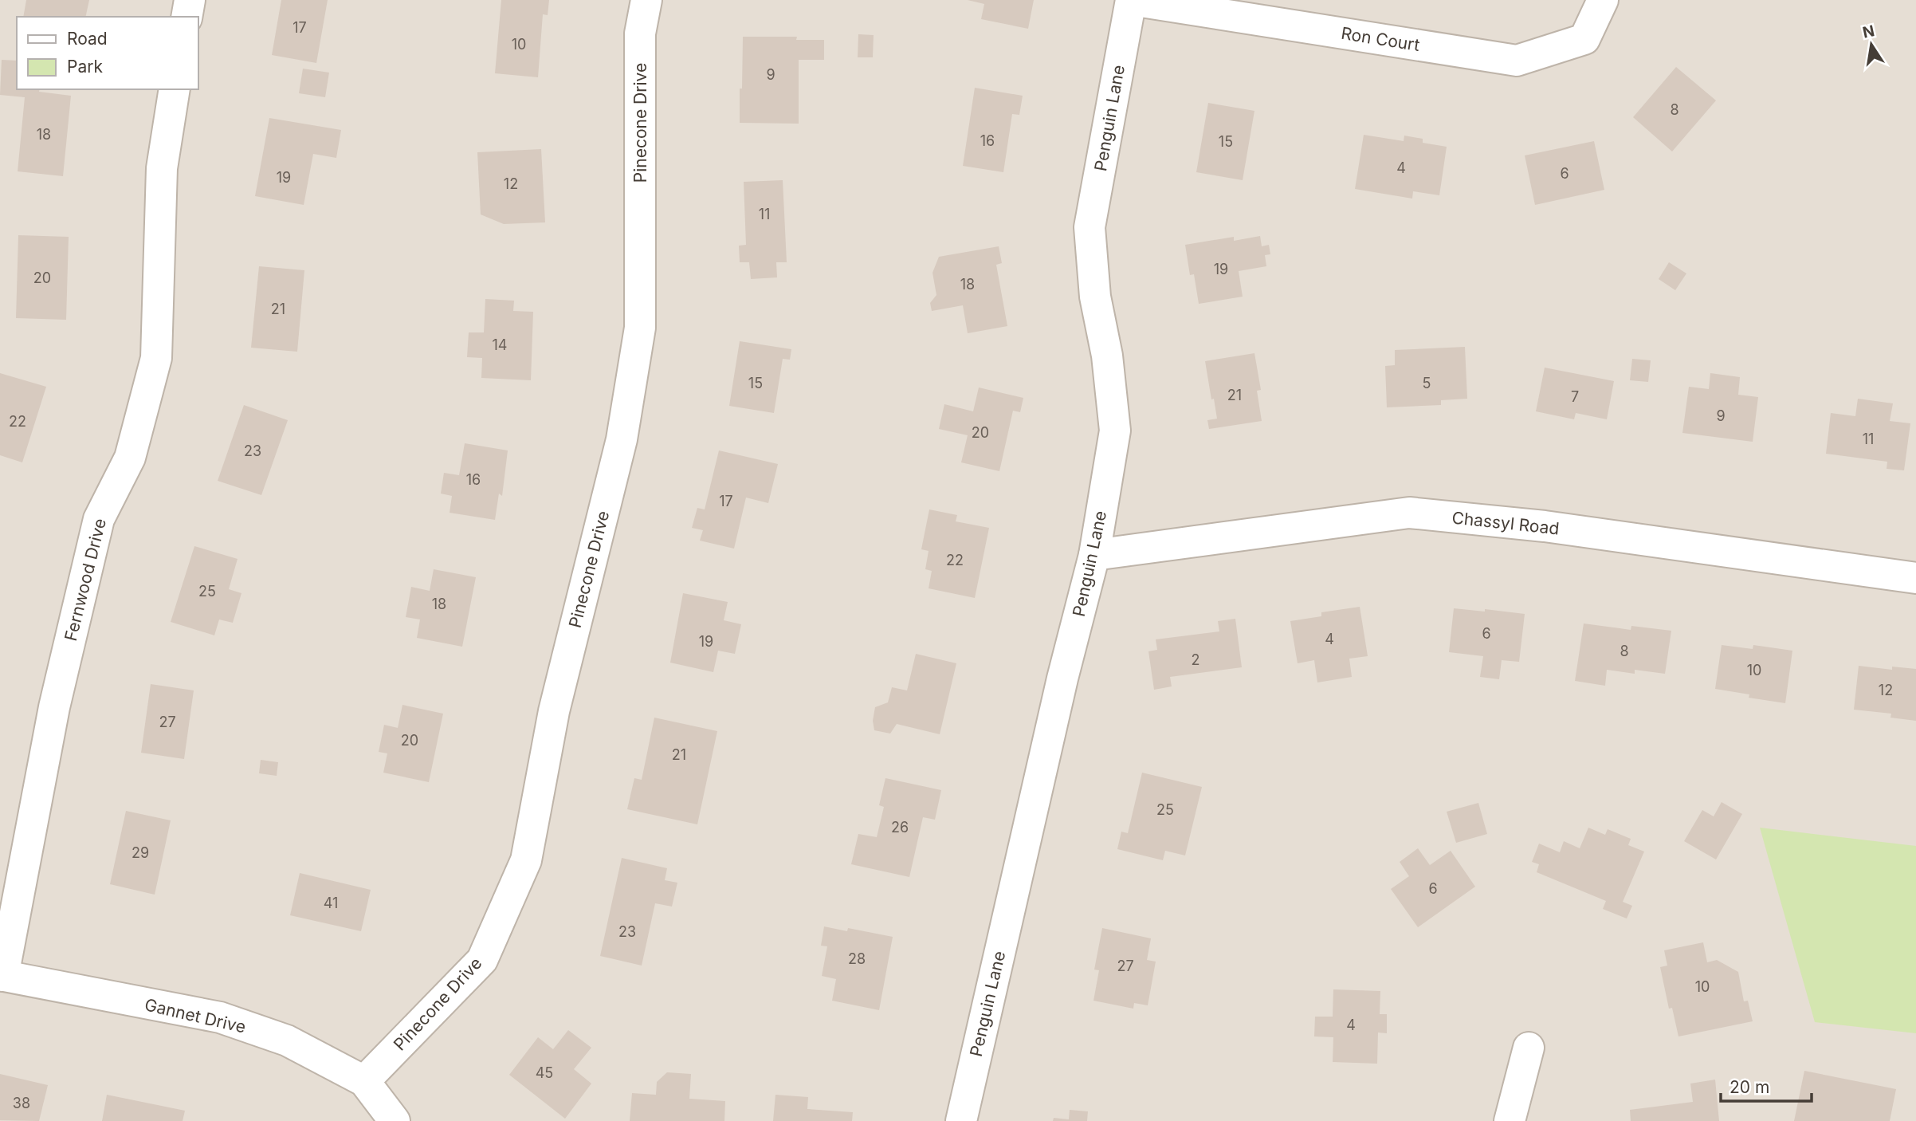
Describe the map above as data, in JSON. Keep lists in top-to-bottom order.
{
  "streets": {
    "street": [
      "Ron Court",
      "Penguin Lane",
      "Pinecone Drive",
      "Chassyl Road",
      "Fernwood Drive",
      "Gannet Drive"
    ]
  },
  "crossings": [
    ["Ron Court", "Penguin Lane"],
    ["Penguin Lane", "Chassyl Road"],
    ["Pinecone Drive", "Gannet Drive"],
    ["Fernwood Drive", "Gannet Drive"]
  ],
  "house_numbers": [
    "17",
    "10",
    "9",
    "8",
    "18",
    "16",
    "15",
    "4",
    "6",
    "19",
    "12",
    "11",
    "19",
    "20",
    "18",
    "21",
    "14",
    "15",
    "5",
    "21",
    "7",
    "9",
    "22",
    "20",
    "11",
    "23",
    "16",
    "17",
    "22",
    "25",
    "18",
    "6",
    "4",
    "19",
    "8",
    "2",
    "10",
    "12",
    "27",
    "20",
    "21",
    "25",
    "26",
    "29",
    "6",
    "41",
    "23",
    "28",
    "27",
    "10",
    "4",
    "45",
    "38"
  ],
  "legend": ["Road", "Park"],
  "scale_bar": "20 m",
  "north": "top"
}
